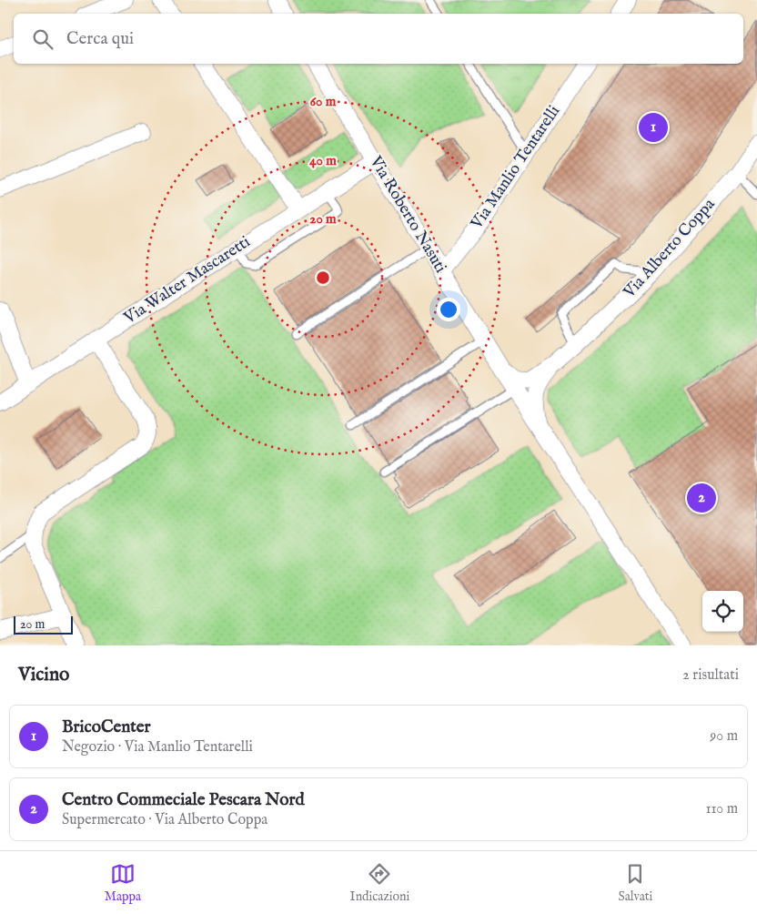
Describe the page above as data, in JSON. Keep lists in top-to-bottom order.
{
  "streets": {
    "street": [
      "Via Manlio Tentarelli",
      "Via Roberto Nasuti",
      "Via Alberto Coppa",
      "Via Walter Mascaretti"
    ]
  },
  "crossings": [
    ["Via Manlio Tentarelli", "Via Roberto Nasuti"],
    ["Via Roberto Nasuti", "Via Alberto Coppa"],
    ["Via Roberto Nasuti", "Via Walter Mascaretti"]
  ],
  "scale_bar": "20 m",
  "page": {
    "search": "Cerca qui",
    "pins": ["1", "2"],
    "scale": "20 m",
    "heading": ["Vicino", "2 risultati"],
    "list": [
      {
        "mark": "1",
        "name": "BricoCenter",
        "note": "Negozio · Via Manlio Tentarelli",
        "value": "90 m"
      },
      {
        "mark": "2",
        "name": "Centro Commeciale Pescara Nord",
        "note": "Supermercato · Via Alberto Coppa",
        "value": "110 m"
      }
    ],
    "nav": ["Mappa", "Indicazioni", "Salvati"]
  },
  "rings": ["60 m", "40 m", "20 m"]
}
